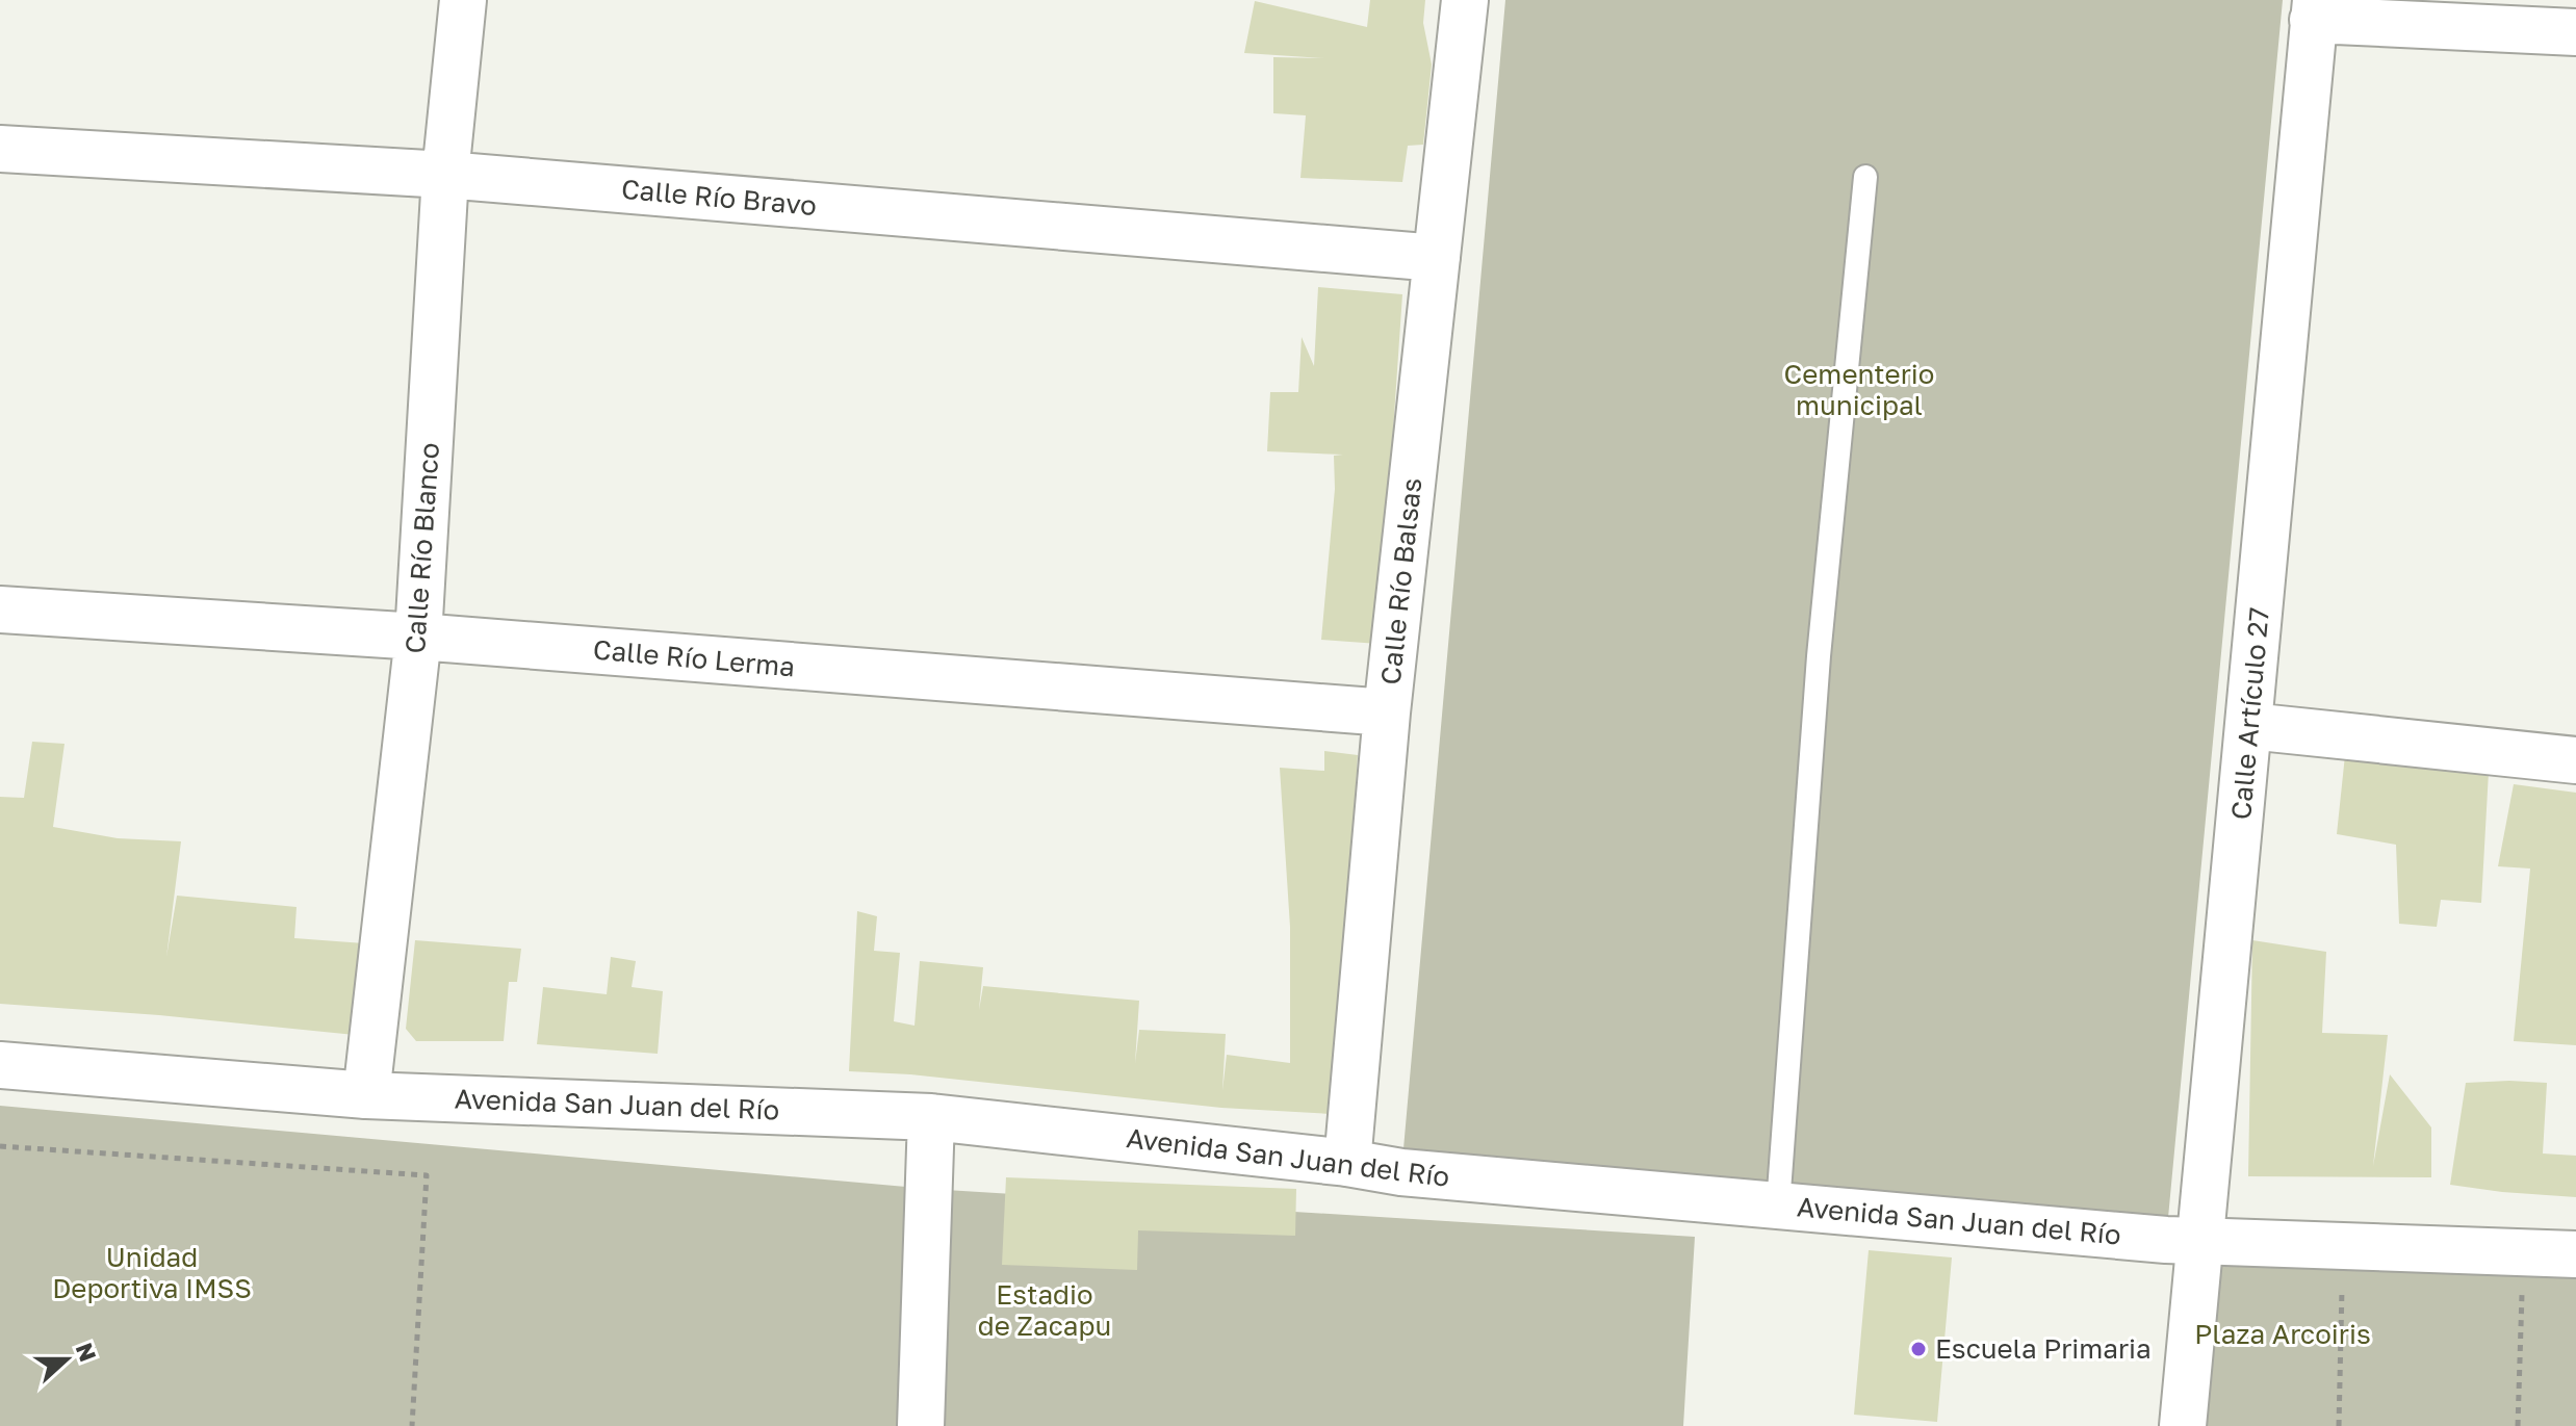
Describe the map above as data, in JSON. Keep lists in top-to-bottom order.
{
  "streets": {
    "street": [
      "Calle Río Bravo",
      "Calle Río Blanco",
      "Calle Río Balsas",
      "Calle Río Lerma",
      "Calle Artículo 27",
      "Avenida San Juan del Río"
    ]
  },
  "crossings": [
    ["Calle Río Bravo", "Calle Río Blanco"],
    ["Calle Río Bravo", "Calle Río Balsas"],
    ["Calle Río Blanco", "Calle Río Lerma"],
    ["Calle Río Blanco", "Avenida San Juan del Río"],
    ["Calle Río Balsas", "Calle Río Lerma"],
    ["Calle Río Balsas", "Avenida San Juan del Río"],
    ["Calle Artículo 27", "Avenida San Juan del Río"]
  ],
  "parks": [
    "Cementerio municipal",
    "Unidad Deportiva IMSS",
    "Estadio de Zacapu",
    "Plaza Arcoiris"
  ],
  "places": ["Escuela Primaria"],
  "north": "right"
}
